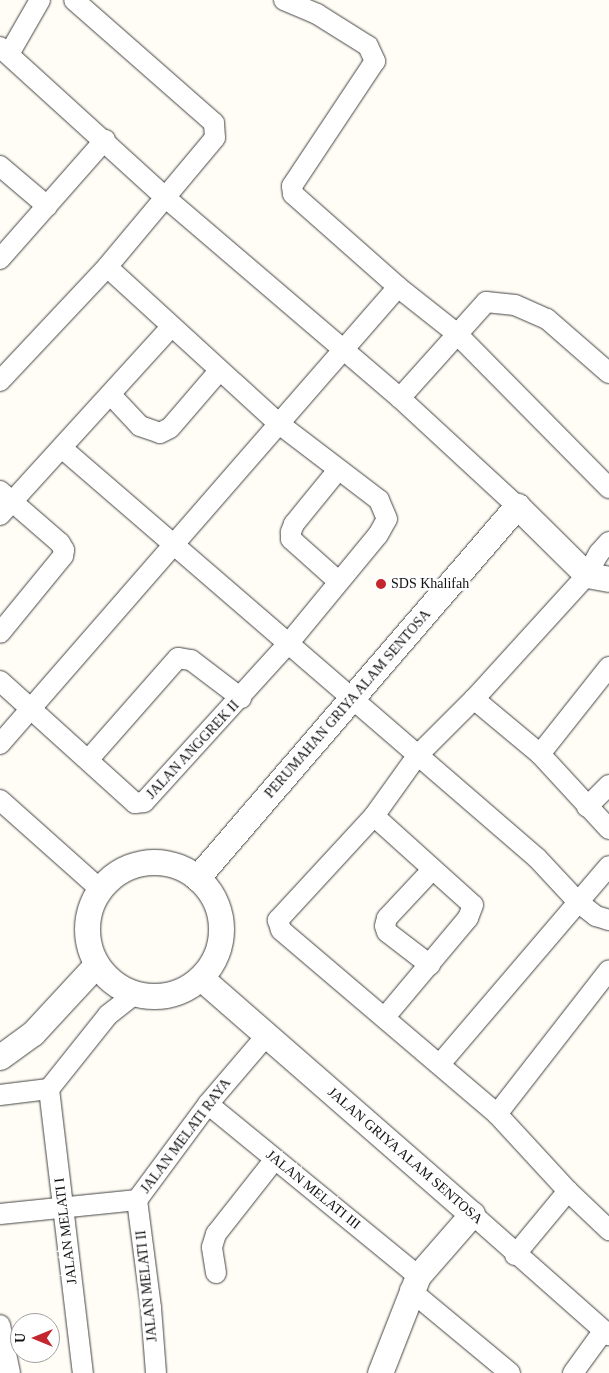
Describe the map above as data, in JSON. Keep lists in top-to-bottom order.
{
  "streets": {
    "street": [
      "PERUMAHAN GRIYA ALAM SENTOSA",
      "JALAN ANGGREK II",
      "JALAN MELATI RAYA",
      "JALAN GRIYA ALAM SENTOSA",
      "JALAN MELATI III",
      "JALAN MELATI I",
      "JALAN MELATI II"
    ]
  },
  "crossings": [
    ["PERUMAHAN GRIYA ALAM SENTOSA", "JALAN GRIYA ALAM SENTOSA"],
    ["JALAN MELATI RAYA", "JALAN GRIYA ALAM SENTOSA"],
    ["JALAN MELATI RAYA", "JALAN MELATI III"],
    ["JALAN MELATI RAYA", "JALAN MELATI I"],
    ["JALAN MELATI RAYA", "JALAN MELATI II"]
  ],
  "places": ["SDS Khalifah"],
  "north": "left"
}
